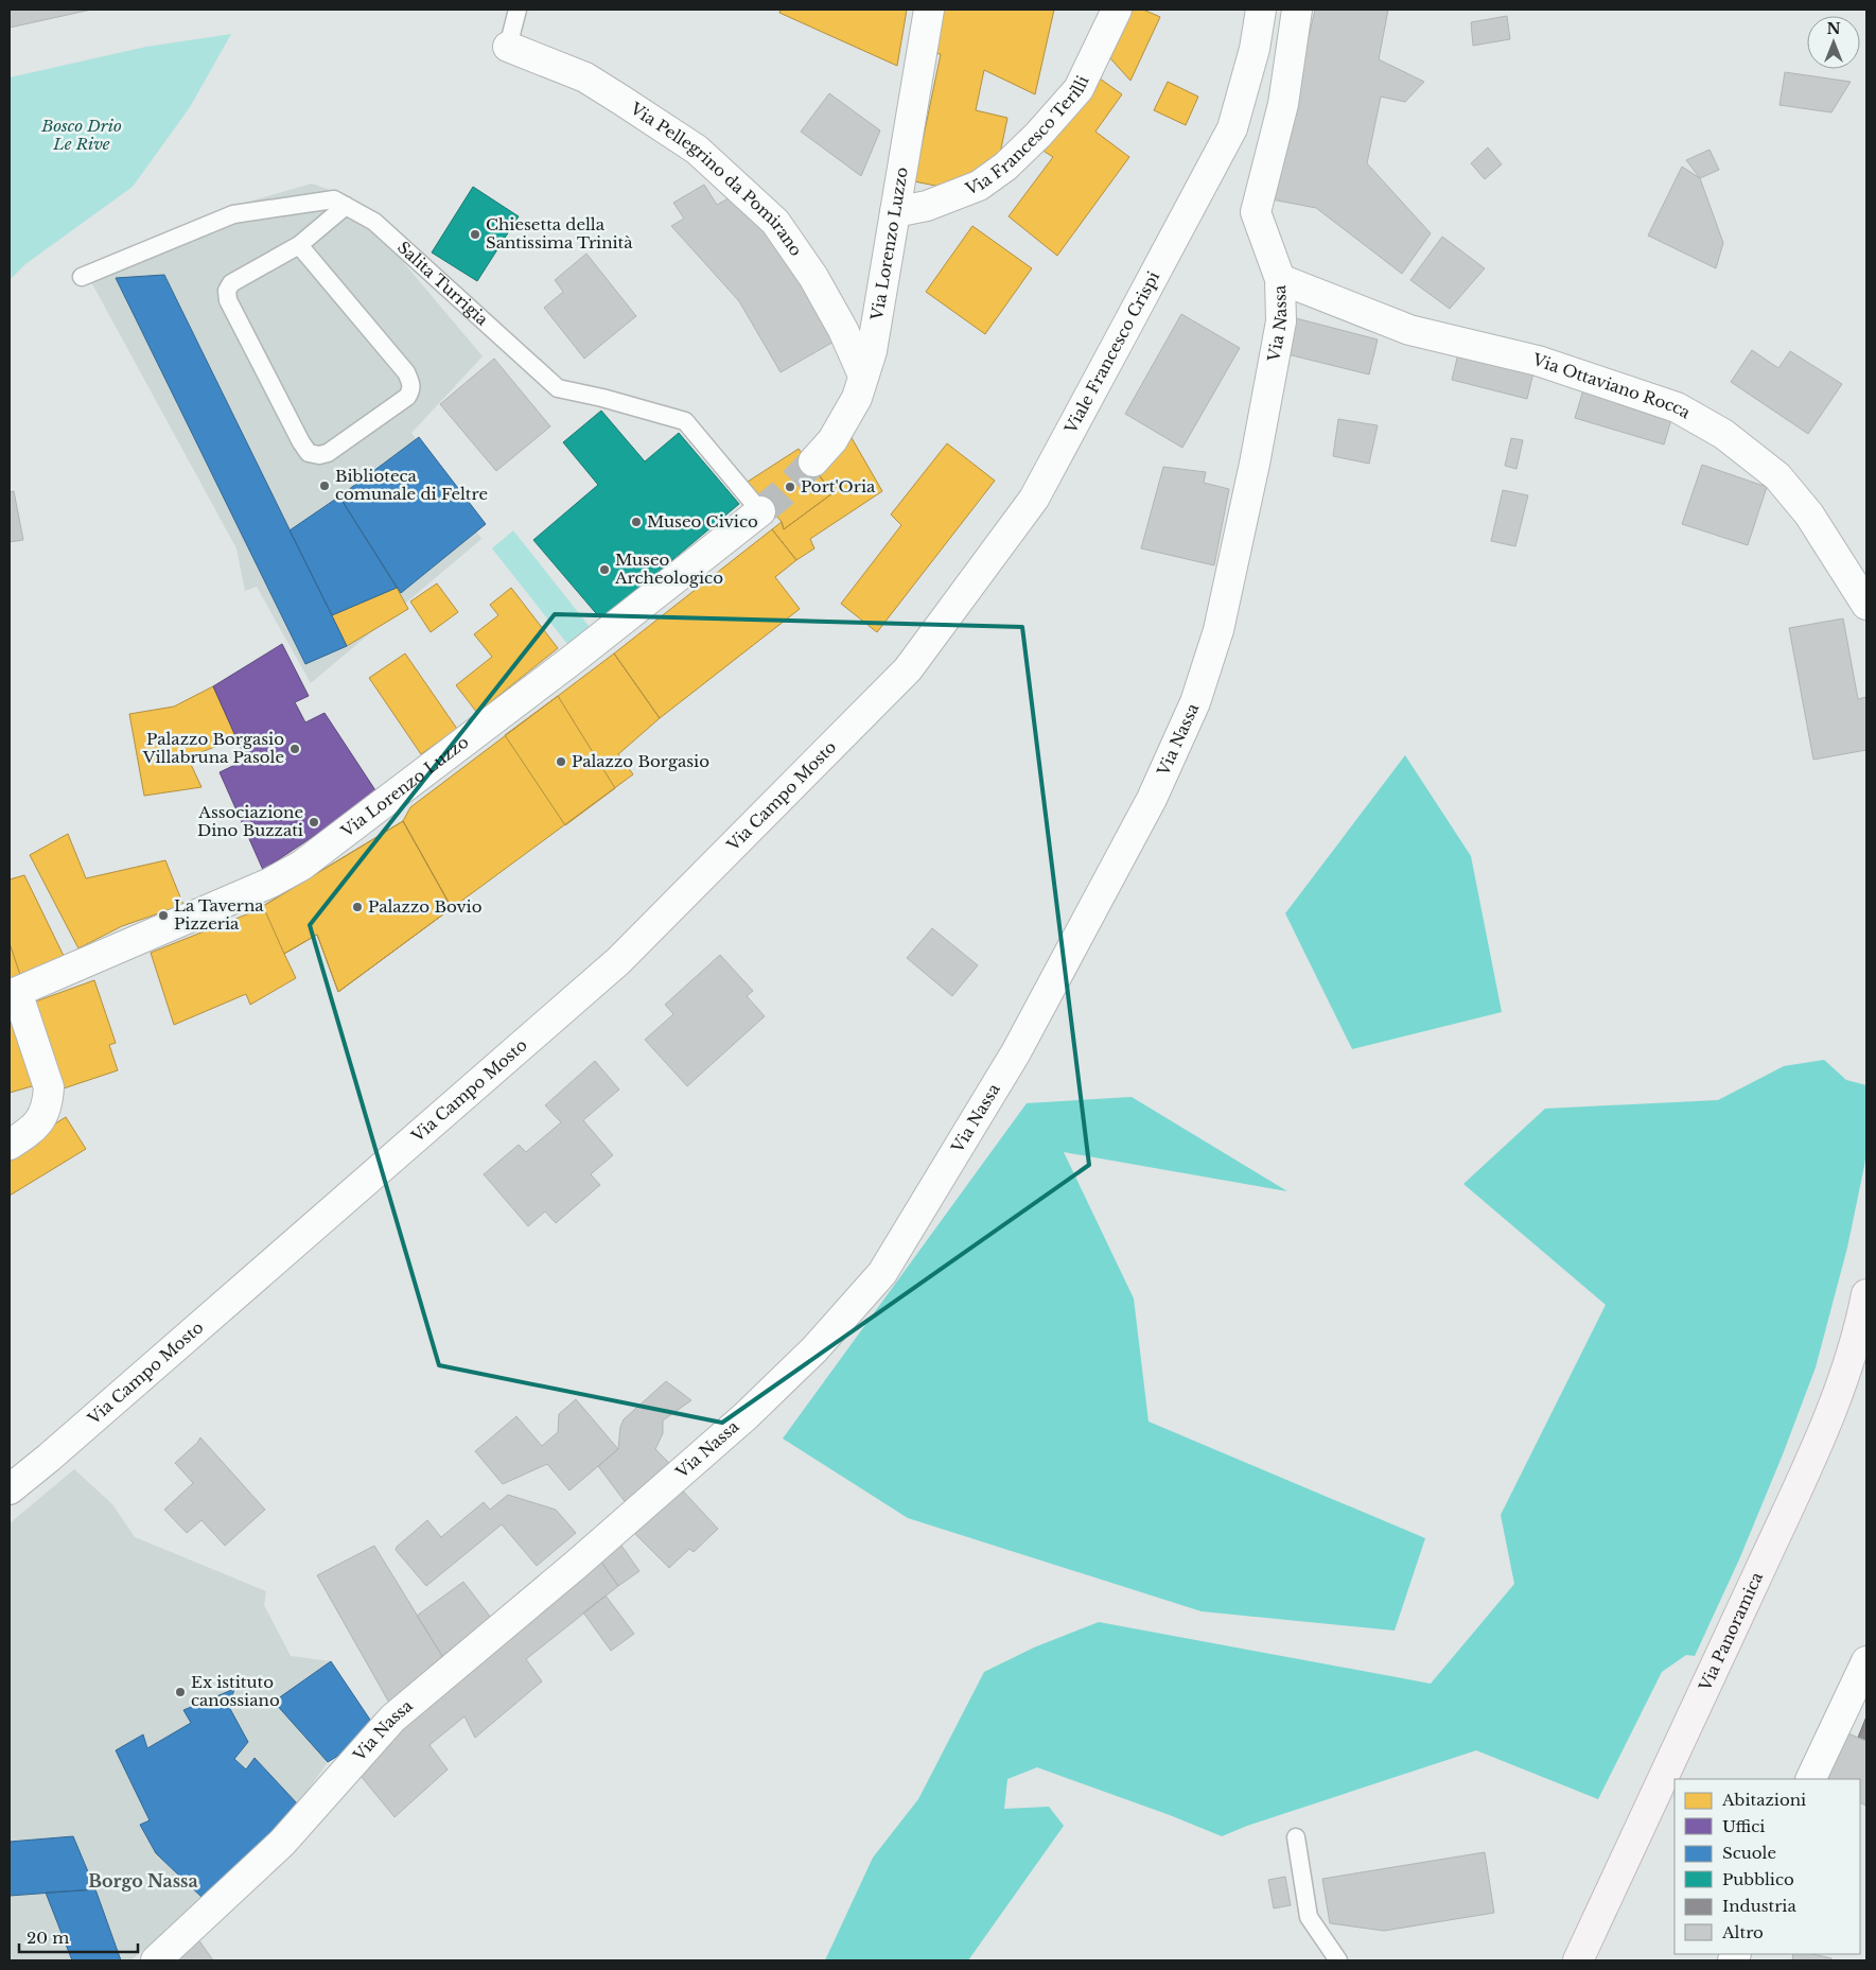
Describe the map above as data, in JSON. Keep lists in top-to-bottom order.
{
  "streets": {
    "main road": ["Via Panoramica"],
    "street": [
      "Via Francesco Terilli",
      "Via Pellegrino da Pomirano",
      "Via Lorenzo Luzzo",
      "Via Nassa",
      "Viale Francesco Crispi",
      "Via Ottaviano Rocca",
      "Via Campo Mosto"
    ],
    "lane": ["Salita Turrigia"]
  },
  "crossings": [
    ["Via Francesco Terilli", "Via Lorenzo Luzzo"],
    ["Via Pellegrino da Pomirano", "Via Lorenzo Luzzo"],
    ["Via Lorenzo Luzzo", "Salita Turrigia"],
    ["Via Nassa", "Via Ottaviano Rocca"],
    ["Viale Francesco Crispi", "Via Campo Mosto"]
  ],
  "districts": ["Borgo Nassa"],
  "parks": ["Bosco Drio Le Rive"],
  "places": [
    "Chiesetta della Santissima Trinità",
    "Biblioteca comunale di Feltre",
    "Port'Oria",
    "Museo Civico",
    "Museo Archeologico",
    "Palazzo Borgasio Villabruna Pasole",
    "Palazzo Borgasio",
    "Associazione Dino Buzzati",
    "Palazzo Bovio",
    "La Taverna Pizzeria",
    "Ex istituto canossiano"
  ],
  "legend": [
    "Abitazioni",
    "Uffici",
    "Scuole",
    "Pubblico",
    "Industria",
    "Altro"
  ],
  "scale_bar": "20 m",
  "north": "top"
}
